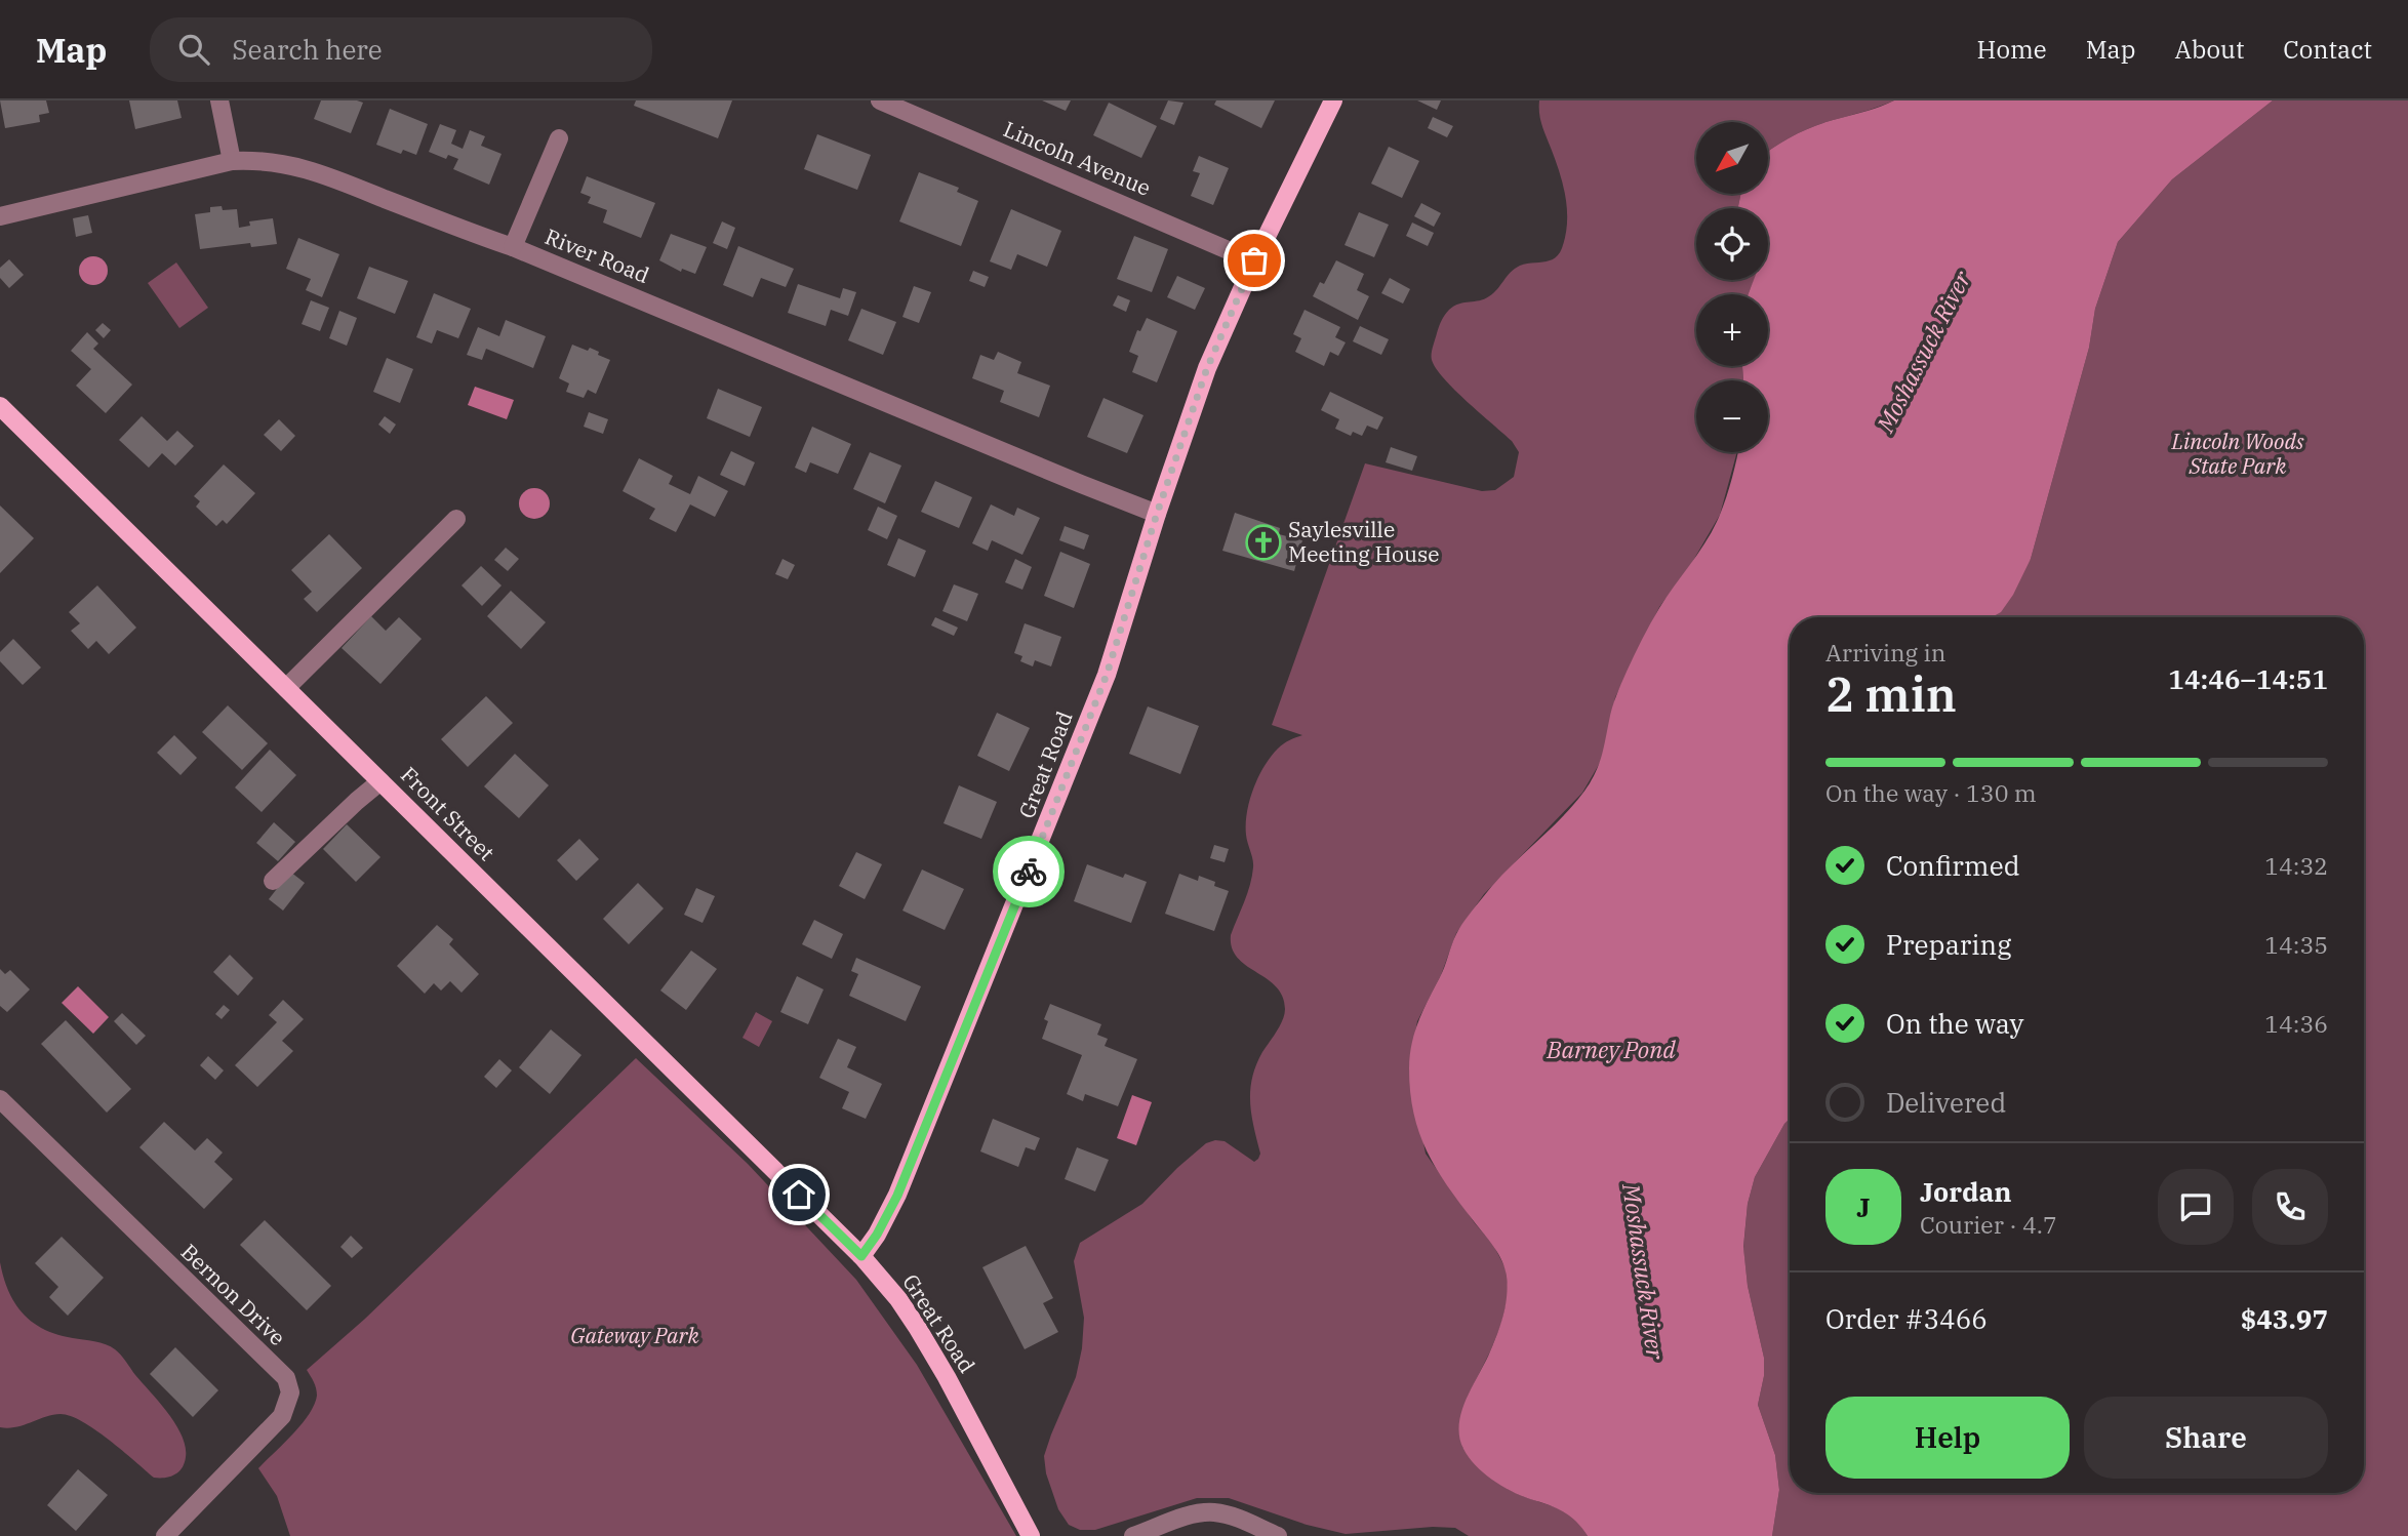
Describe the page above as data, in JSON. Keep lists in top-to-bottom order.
{
  "streets": {
    "main road": ["Great Road", "Front Street"],
    "street": ["Lincoln Avenue", "River Road", "Bernon Drive"]
  },
  "crossings": [
    ["Lincoln Avenue", "Great Road"],
    ["River Road", "Great Road"],
    ["Great Road", "Front Street"]
  ],
  "water": ["Moshassuck River", "Barney Pond"],
  "parks": ["Lincoln Woods State Park", "Gateway Park"],
  "places": {
    "church": ["Saylesville Meeting House"]
  },
  "north": "bottom left",
  "page": {
    "header": "Map",
    "search": "Search here",
    "nav": [
      "Home",
      "Map",
      "About",
      "Contact"
    ],
    "map_buttons": ["+", "−"],
    "heading": ["2 min", "Arriving in", "14:46–14:51"],
    "panel": [
      "Jordan",
      "Courier · 4.7",
      "Order #3466",
      "$43.97"
    ],
    "bar": "On the way · 130 m",
    "list": [
      ["Confirmed", "14:32"],
      ["Preparing", "14:35"],
      ["On the way", "14:36"],
      "Delivered"
    ],
    "round": "J",
    "buttons": ["Help", "Share"]
  }
}
